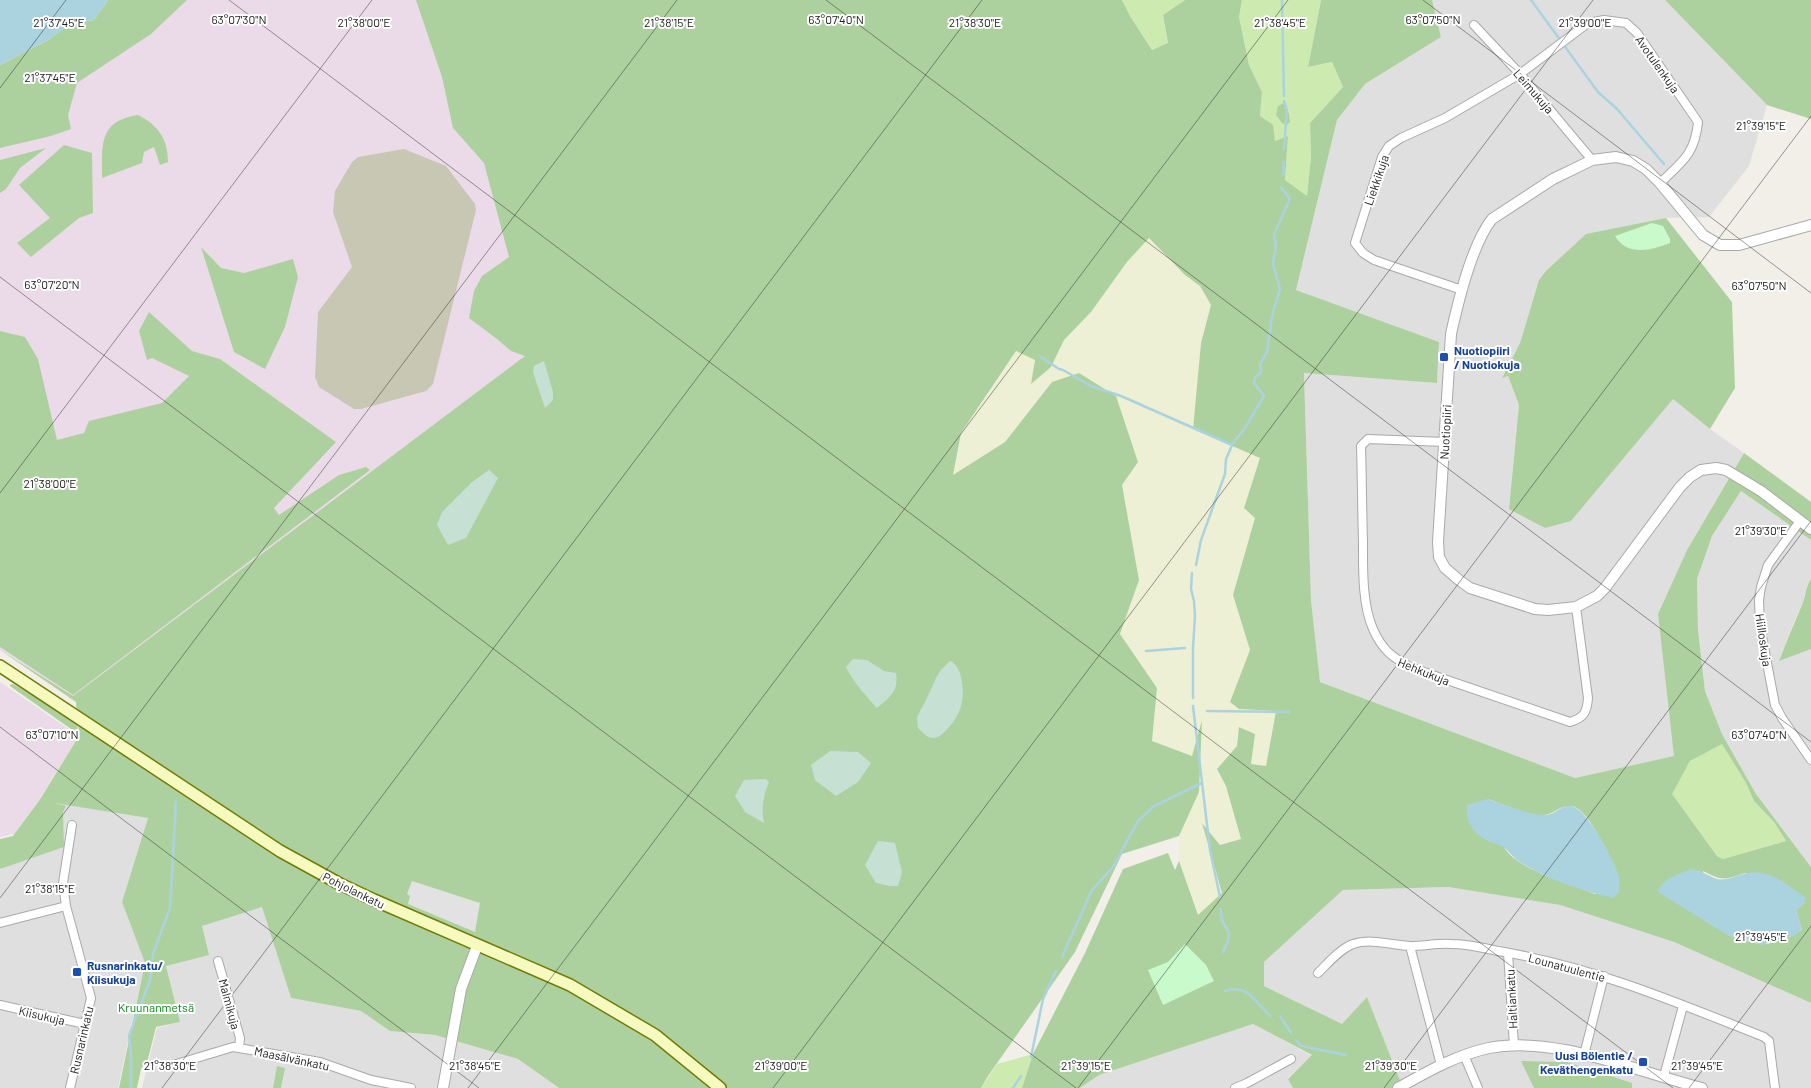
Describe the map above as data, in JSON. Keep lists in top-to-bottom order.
{
  "streets": {
    "main road": ["Pohjolankatu"],
    "street": [
      "Avotulenkuja",
      "Leimukuja",
      "Liekkikuja",
      "Nuotiopiiri",
      "Hiilloskuja",
      "Hehkukuja",
      "Lounatuulentie",
      "Haltiankatu",
      "Malmikuja",
      "Kiisukuja",
      "Rusnarinkatu",
      "Maasälvänkatu"
    ]
  },
  "crossings": [
    ["Avotulenkuja", "Leimukuja"],
    ["Avotulenkuja", "Liekkikuja"],
    ["Avotulenkuja", "Nuotiopiiri"],
    ["Leimukuja", "Liekkikuja"],
    ["Leimukuja", "Nuotiopiiri"],
    ["Liekkikuja", "Nuotiopiiri"],
    ["Nuotiopiiri", "Hiilloskuja"],
    ["Nuotiopiiri", "Hehkukuja"],
    ["Lounatuulentie", "Haltiankatu"],
    ["Malmikuja", "Maasälvänkatu"],
    ["Kiisukuja", "Rusnarinkatu"]
  ],
  "parks": ["Kruunanmetsä"],
  "places": {
    "transit": ["Nuotiopiiri / Nuotiokuja", "Rusnarinkatu/ Kiisukuja", "Uusi Bölentie / Keväthengenkatu"]
  },
  "coordinates": [
    "63°07'30\"N",
    "63°07'40\"N",
    "63°07'50\"N",
    "21°37'45\"E",
    "21°38'00\"E",
    "21°38'15\"E",
    "21°38'30\"E",
    "21°38'45\"E",
    "21°39'00\"E",
    "21°39'15\"E",
    "63°07'20\"N",
    "21°39'30\"E",
    "63°07'10\"N",
    "21°39'45\"E"
  ]
}
